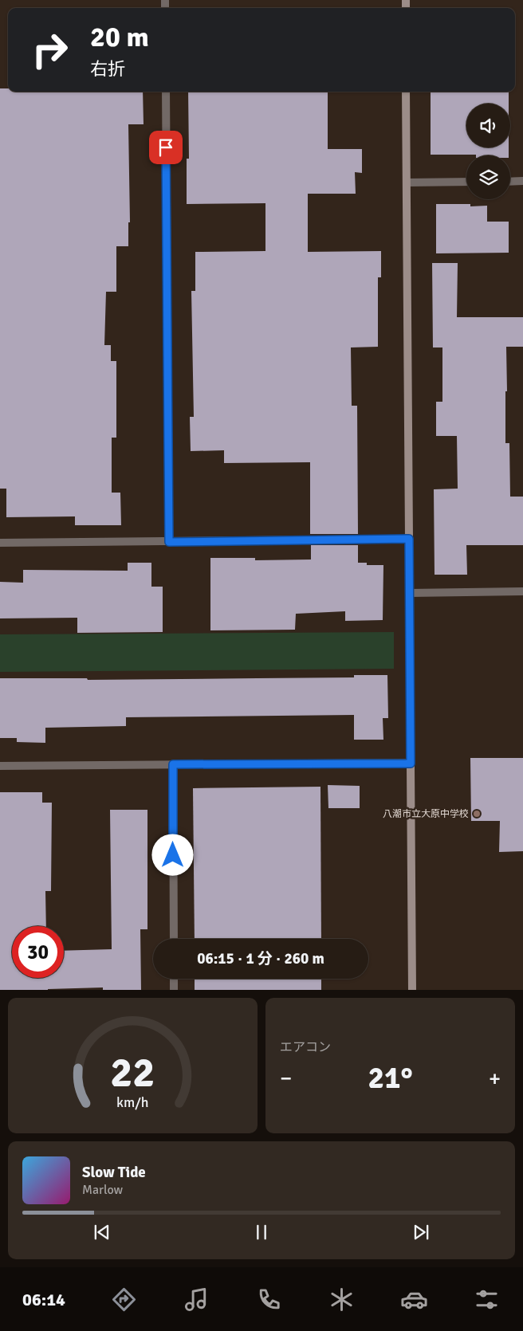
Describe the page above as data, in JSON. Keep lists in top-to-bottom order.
{
  "places": ["八潮市立大原中学校"],
  "page": {
    "turn": ["20 m", "右折"],
    "limit": "30",
    "trip": "06:15 · 1 分 · 260 m",
    "tile": "エアコン",
    "heat": ["−", "21°", "+"],
    "song": ["Slow Tide", "Marlow"],
    "tabs": "06:14",
    "gauge": ["22", "km/h"]
  }
}
